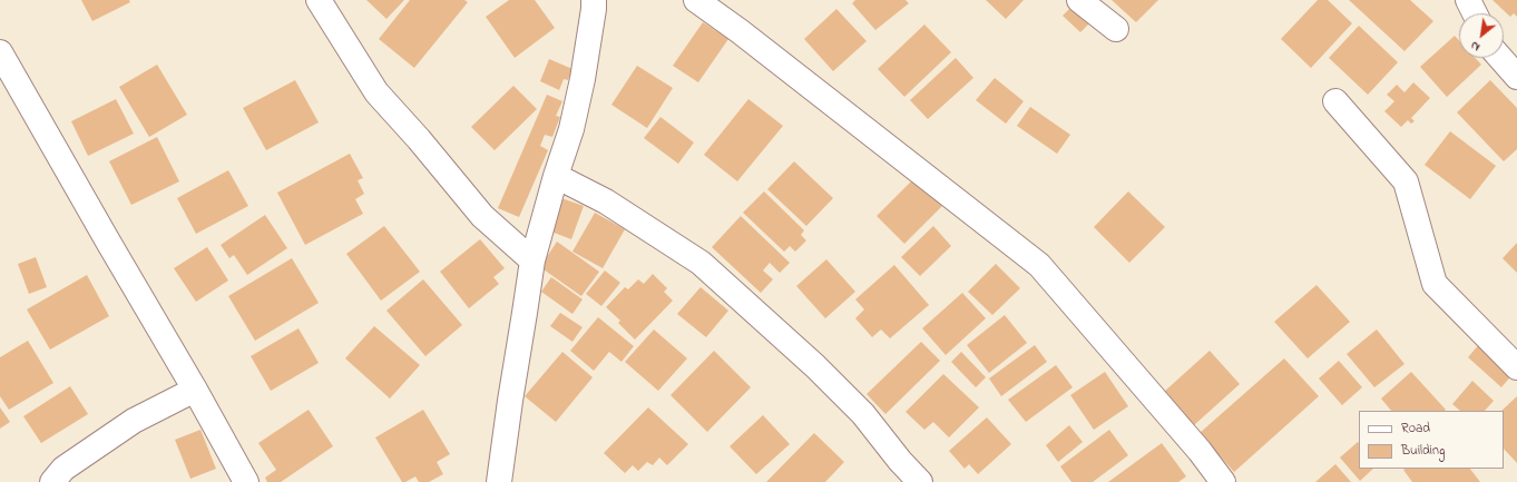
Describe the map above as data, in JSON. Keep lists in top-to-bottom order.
{
  "legend": ["Road", "Building"],
  "north": "bottom left"
}
